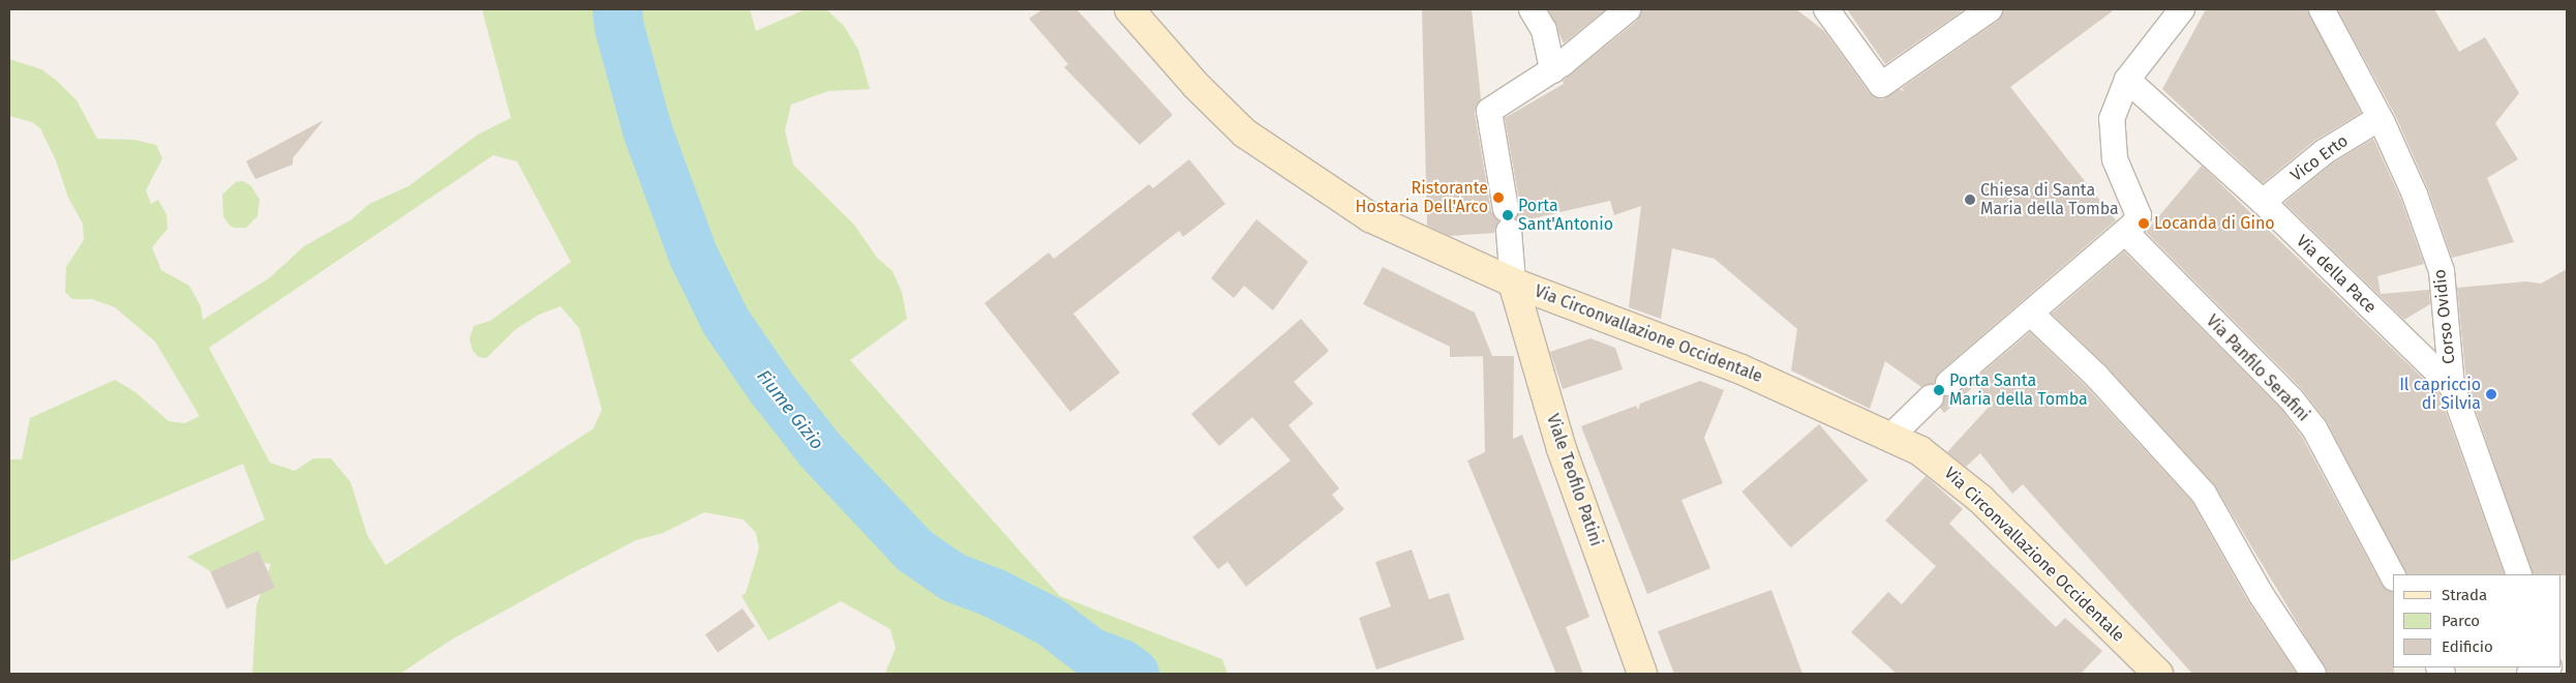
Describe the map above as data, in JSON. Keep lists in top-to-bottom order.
{
  "streets": {
    "main road": ["Via Circonvallazione Occidentale", "Viale Teofilo Patini"],
    "street": [
      "Vico Erto",
      "Via della Pace",
      "Corso Ovidio",
      "Via Panfilo Serafini"
    ]
  },
  "crossings": [
    ["Vico Erto", "Via della Pace"],
    ["Vico Erto", "Corso Ovidio"],
    ["Via della Pace", "Corso Ovidio"],
    ["Via Circonvallazione Occidentale", "Viale Teofilo Patini"]
  ],
  "water": ["Fiume Gizio"],
  "places": [
    "Ristorante Hostaria Dell'Arco",
    "Chiesa di Santa Maria della Tomba",
    "Porta Sant'Antonio",
    "Locanda di Gino",
    "Porta Santa Maria della Tomba",
    "Il capriccio di Silvia"
  ],
  "legend": ["Strada", "Parco", "Edificio"]
}
